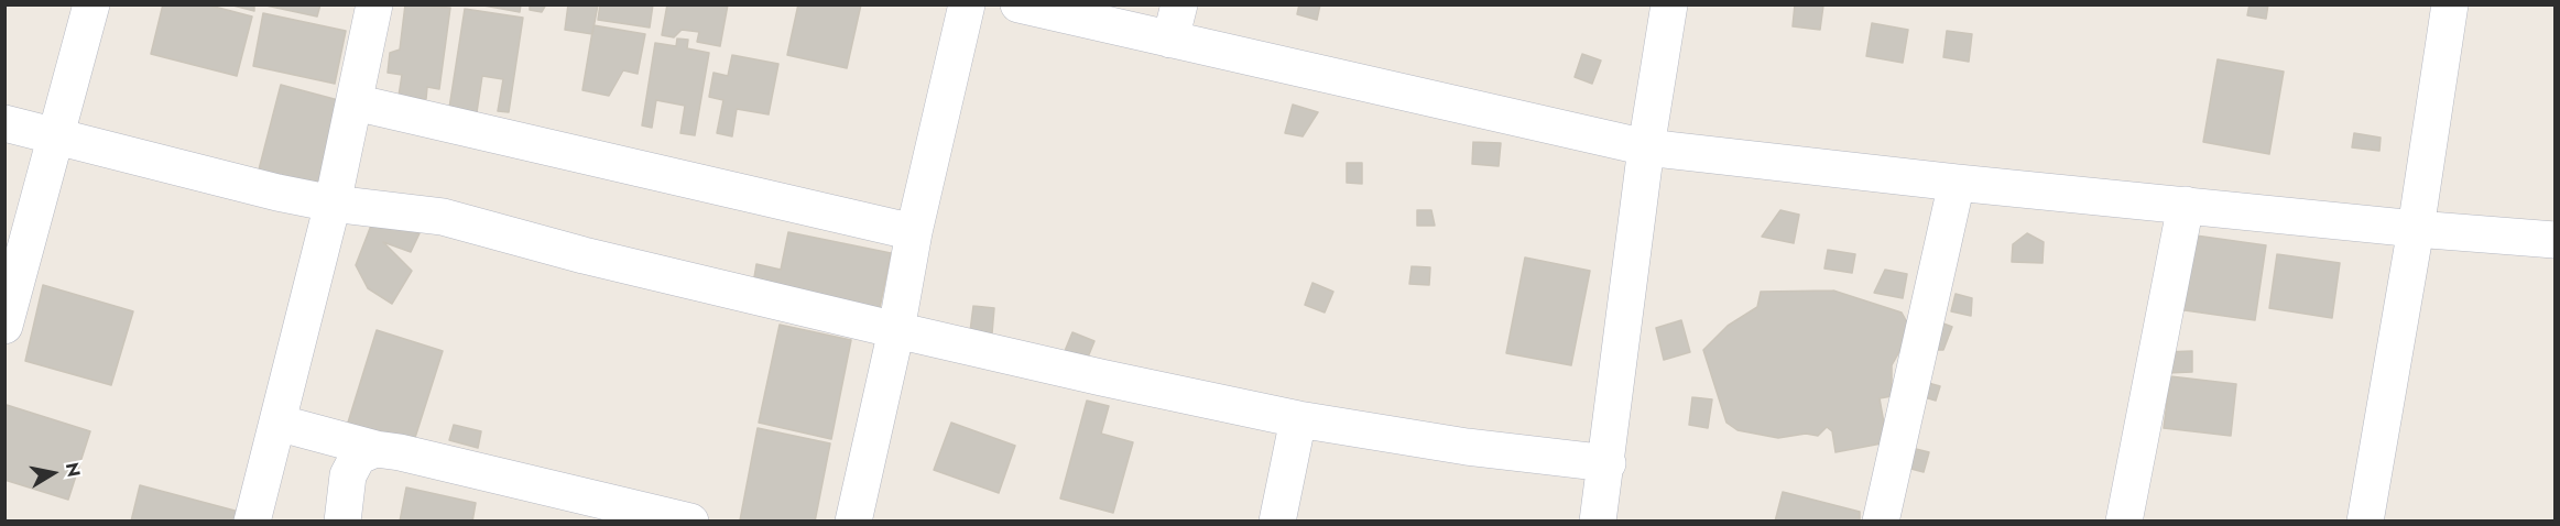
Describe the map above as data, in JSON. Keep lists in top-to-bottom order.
{
  "north": "right"
}
